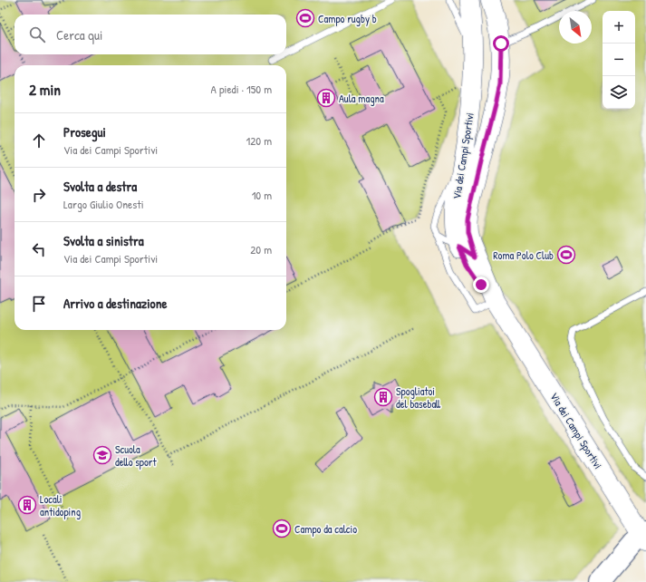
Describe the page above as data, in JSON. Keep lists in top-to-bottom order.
{
  "streets": {
    "main road": ["Via dei Campi Sportivi"]
  },
  "places": {
    "sports": ["Campo rugby b", "Roma Polo Club", "Campo da calcio"],
    "building": ["Aula magna", "Spogliatoi del baseball", "Locali antidoping"],
    "school or university": ["Scuola dello sport"]
  },
  "north": "bottom right",
  "page": {
    "map_buttons": ["+", "−"],
    "search": "Cerca qui",
    "heading": ["2 min", "A piedi · 150 m"],
    "list": [
      ["Prosegui", "Via dei Campi Sportivi", "120 m"],
      ["Svolta a destra", "Largo Giulio Onesti", "10 m"],
      ["Svolta a sinistra", "Via dei Campi Sportivi", "20 m"],
      "Arrivo a destinazione"
    ]
  }
}
